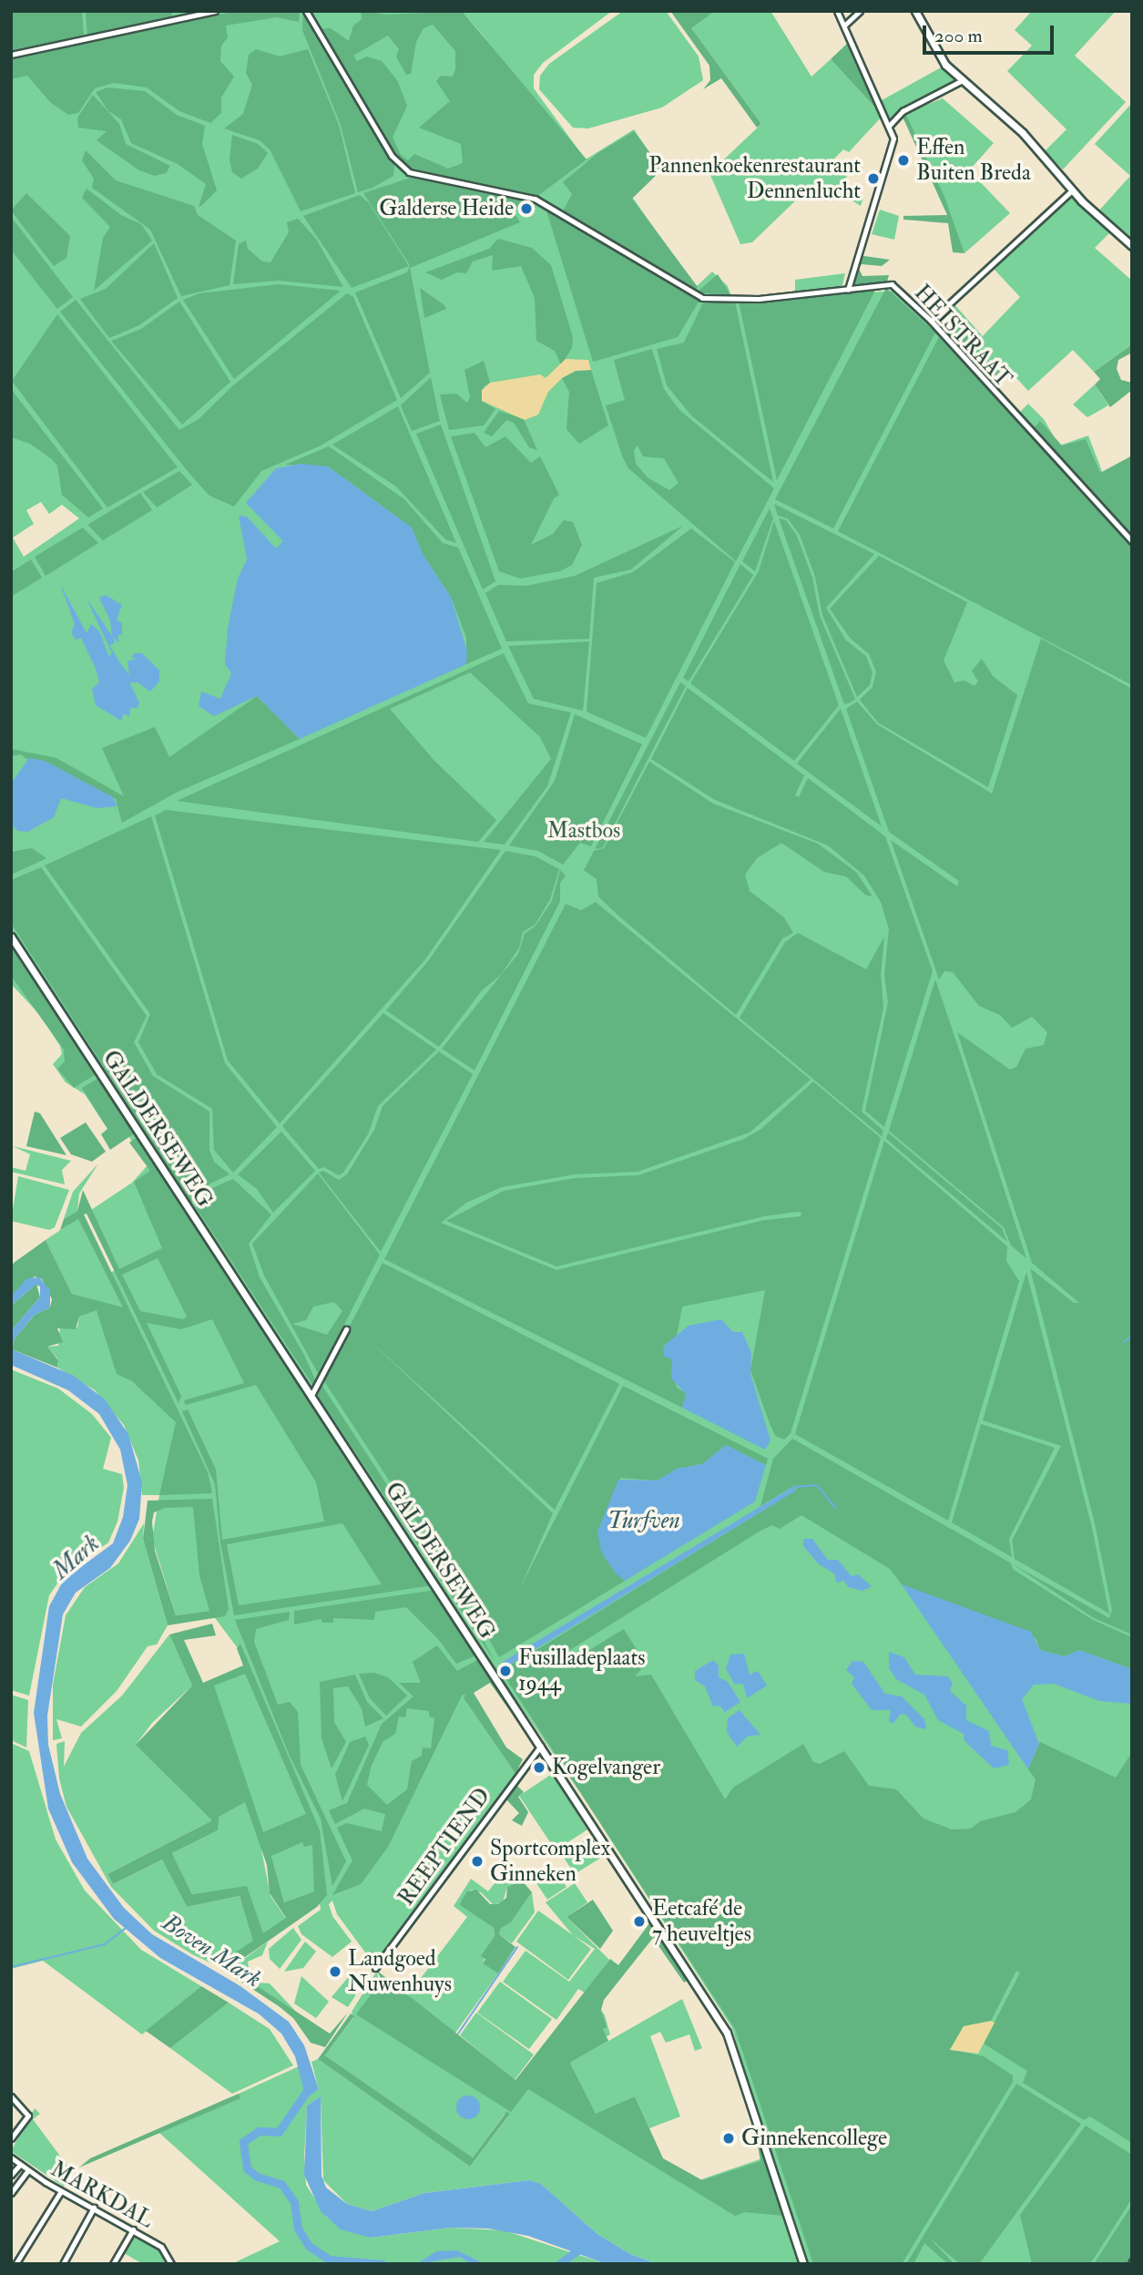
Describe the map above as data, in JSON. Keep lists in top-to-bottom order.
{
  "streets": {
    "street": [
      "HEISTRAAT",
      "GALDERSEWEG",
      "REEPTIEND",
      "MARKDAL"
    ]
  },
  "crossings": [
    ["GALDERSEWEG", "REEPTIEND"]
  ],
  "water": ["Turfven", "Mark", "Boven Mark"],
  "parks": ["Mastbos"],
  "places": [
    "Effen Buiten Breda",
    "Pannenkoekenrestaurant Dennenlucht",
    "Galderse Heide",
    "Fusilladeplaats 1944",
    "Kogelvanger",
    "Sportcomplex Ginneken",
    "Eetcafé de 7 heuveltjes",
    "Landgoed Nuwenhuys",
    "Ginnekencollege"
  ],
  "scale_bar": "200 m"
}
